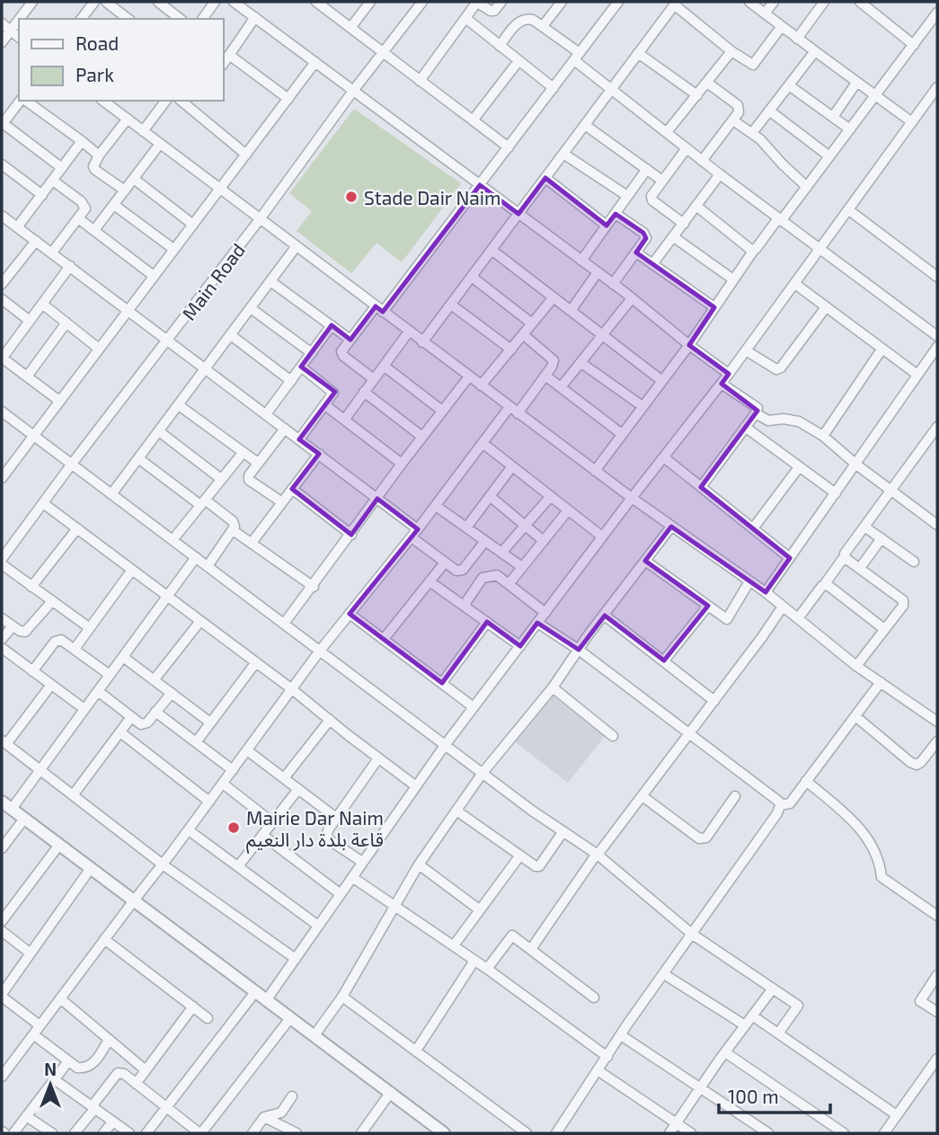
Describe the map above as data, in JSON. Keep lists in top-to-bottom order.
{
  "streets": {
    "street": ["Main Road"]
  },
  "places": ["Stade Dair Naim", "Mairie Dar Naim قاعة بلدة دار النعيم"],
  "legend": ["Road", "Park"],
  "scale_bar": "100 m",
  "north": "top"
}
